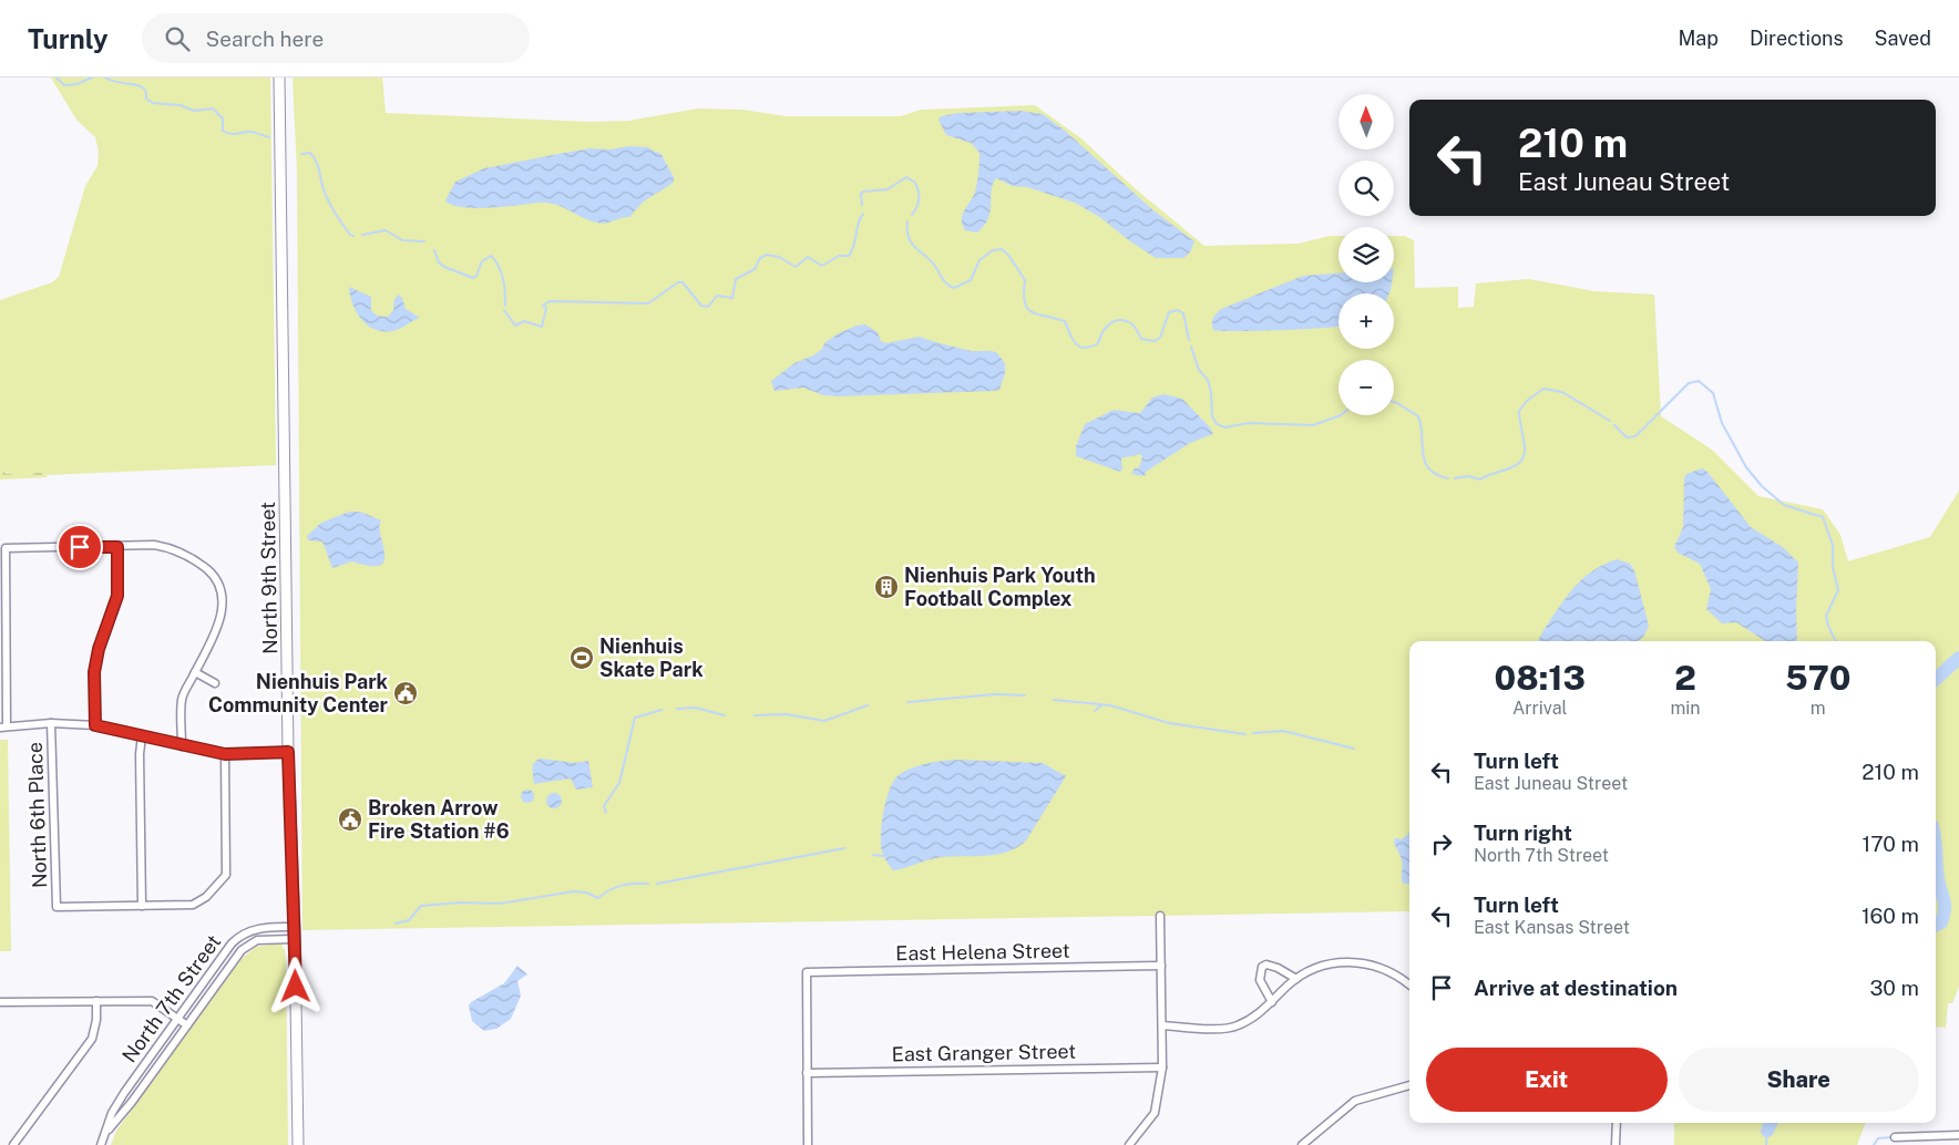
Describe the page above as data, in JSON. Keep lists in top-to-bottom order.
{
  "streets": {
    "main road": ["North 9th Street"],
    "street": [
      "North 6th Place",
      "East Helena Street",
      "North 7th Street",
      "East Granger Street"
    ]
  },
  "crossings": [
    ["North 9th Street", "North 7th Street"],
    ["East Helena Street", "East Granger Street"]
  ],
  "places": {
    "building": ["Nienhuis Park Youth Football Complex"],
    "sports": ["Nienhuis Skate Park"],
    "public building": ["Nienhuis Park Community Center", "Broken Arrow Fire Station #6"]
  },
  "north": "top",
  "page": {
    "header": "Turnly",
    "search": "Search here",
    "nav": ["Map", "Directions", "Saved"],
    "map_buttons": ["+", "−"],
    "turn": ["210 m", "East Juneau Street"],
    "eta": [
      "08:13",
      "Arrival",
      "2",
      "min",
      "570",
      "m"
    ],
    "list": [
      {
        "name": "Turn left",
        "note": "East Juneau Street",
        "value": "210 m"
      },
      {
        "name": "Turn right",
        "note": "North 7th Street",
        "value": "170 m"
      },
      {
        "name": "Turn left",
        "note": "East Kansas Street",
        "value": "160 m"
      },
      {
        "name": "Arrive at destination",
        "value": "30 m"
      }
    ],
    "buttons": ["Exit", "Share"]
  }
}
